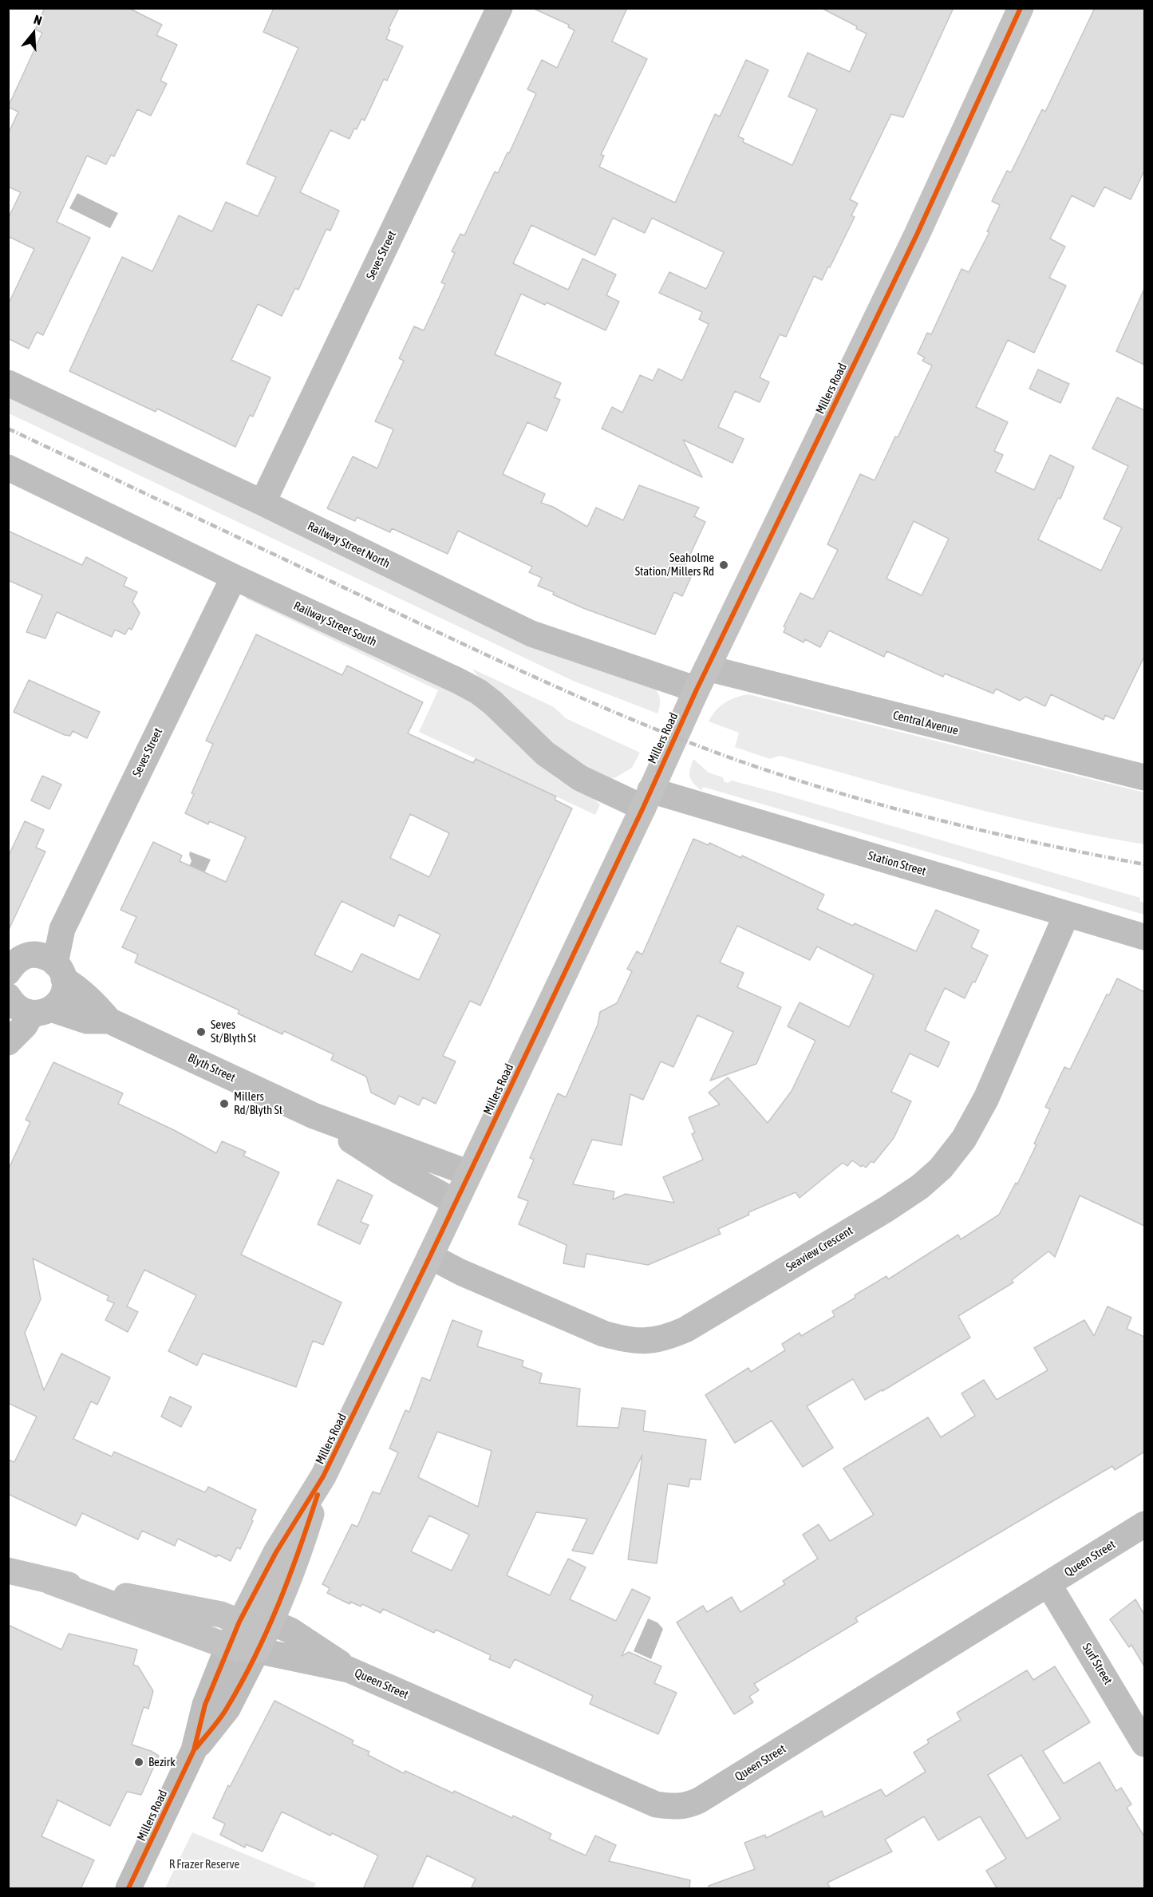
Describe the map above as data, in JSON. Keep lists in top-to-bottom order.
{
  "streets": {
    "main road": ["Millers Road", "Queen Street"],
    "street": [
      "Seves Street",
      "Railway Street North",
      "Railway Street South",
      "Central Avenue",
      "Station Street",
      "Blyth Street",
      "Seaview Crescent",
      "Surf Street"
    ]
  },
  "crossings": [
    ["Seves Street", "Railway Street North"],
    ["Seves Street", "Railway Street South"],
    ["Seves Street", "Blyth Street"],
    ["Millers Road", "Railway Street North"],
    ["Millers Road", "Railway Street South"],
    ["Millers Road", "Central Avenue"],
    ["Millers Road", "Station Street"],
    ["Millers Road", "Blyth Street"],
    ["Millers Road", "Seaview Crescent"],
    ["Millers Road", "Queen Street"],
    ["Railway Street North", "Central Avenue"],
    ["Railway Street South", "Station Street"],
    ["Station Street", "Seaview Crescent"],
    ["Queen Street", "Surf Street"]
  ],
  "parks": ["R Frazer Reserve"],
  "places": [
    "Seaholme Station/Millers Rd",
    "Seves St/Blyth St",
    "Millers Rd/Blyth St",
    "Bezirk"
  ],
  "north": "top"
}
